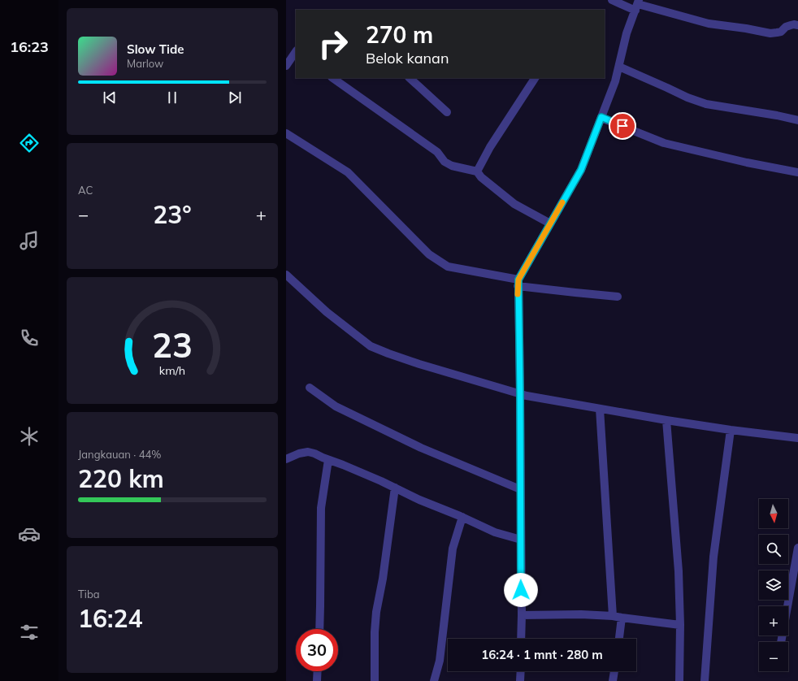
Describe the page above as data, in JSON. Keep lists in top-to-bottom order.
{
  "north": "bottom",
  "page": {
    "tabs": "16:23",
    "turn": ["270 m", "Belok kanan"],
    "song": ["Slow Tide", "Marlow"],
    "tile": [
      "AC",
      ["Jangkauan · 44%", "220 km"],
      ["Tiba", "16:24"]
    ],
    "heat": ["−", "23°", "+"],
    "map_buttons": ["+", "−"],
    "limit": "30",
    "trip": "16:24 · 1 mnt · 280 m",
    "gauge": ["23", "km/h"]
  }
}
